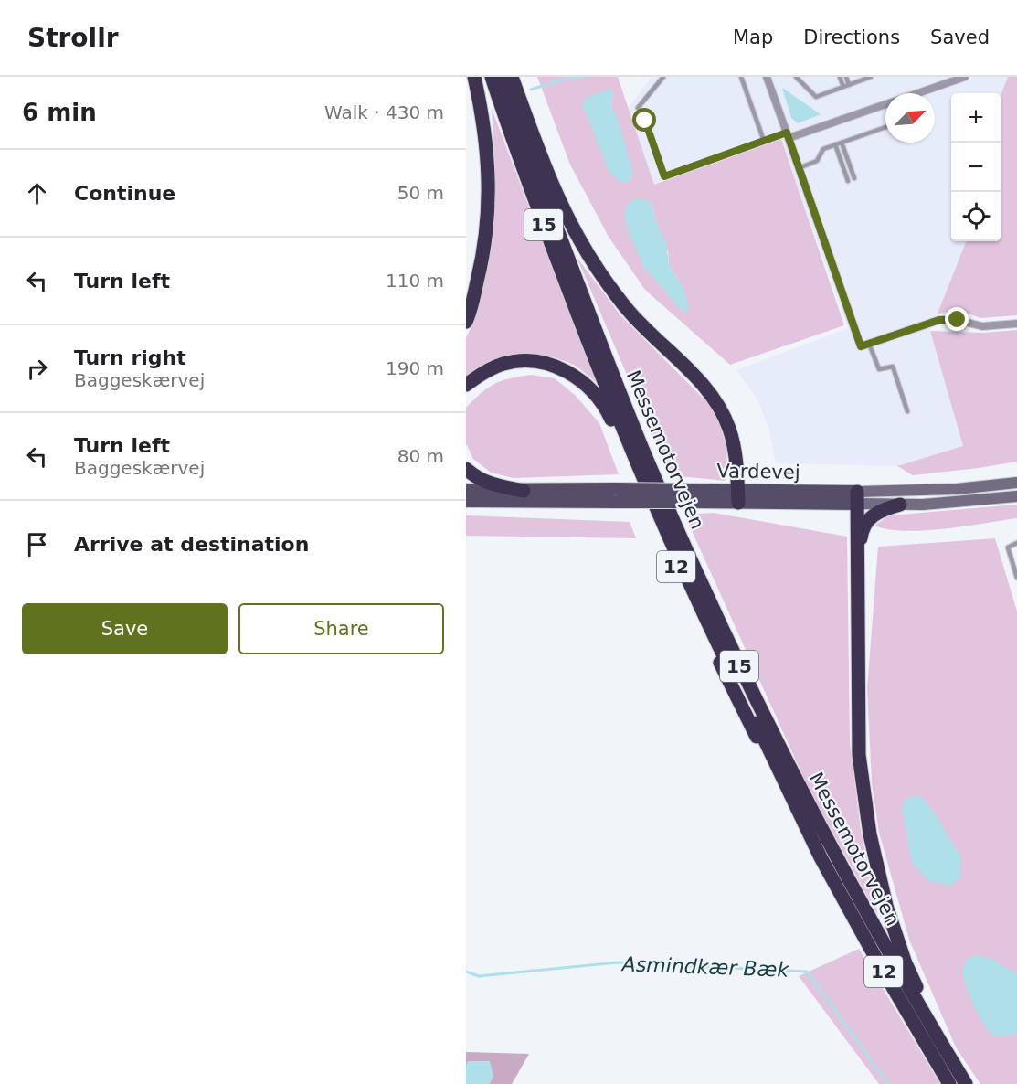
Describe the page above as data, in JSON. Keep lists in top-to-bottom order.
{
  "streets": {
    "highway": ["15", "Messemotorvejen", "12"],
    "main road": ["Vardevej"]
  },
  "crossings": [
    ["Messemotorvejen", "12"],
    ["Vardevej", "12"]
  ],
  "water": ["Asmindkær Bæk"],
  "north": "top right",
  "page": {
    "header": "Strollr",
    "nav": ["Map", "Directions", "Saved"],
    "heading": ["6 min", "Walk · 430 m"],
    "map_buttons": ["+", "−"],
    "list": [
      ["Continue", "50 m"],
      ["Turn left", "110 m"],
      ["Turn right", "Baggeskærvej", "190 m"],
      ["Turn left", "Baggeskærvej", "80 m"],
      "Arrive at destination"
    ],
    "buttons": ["Save", "Share"]
  }
}
